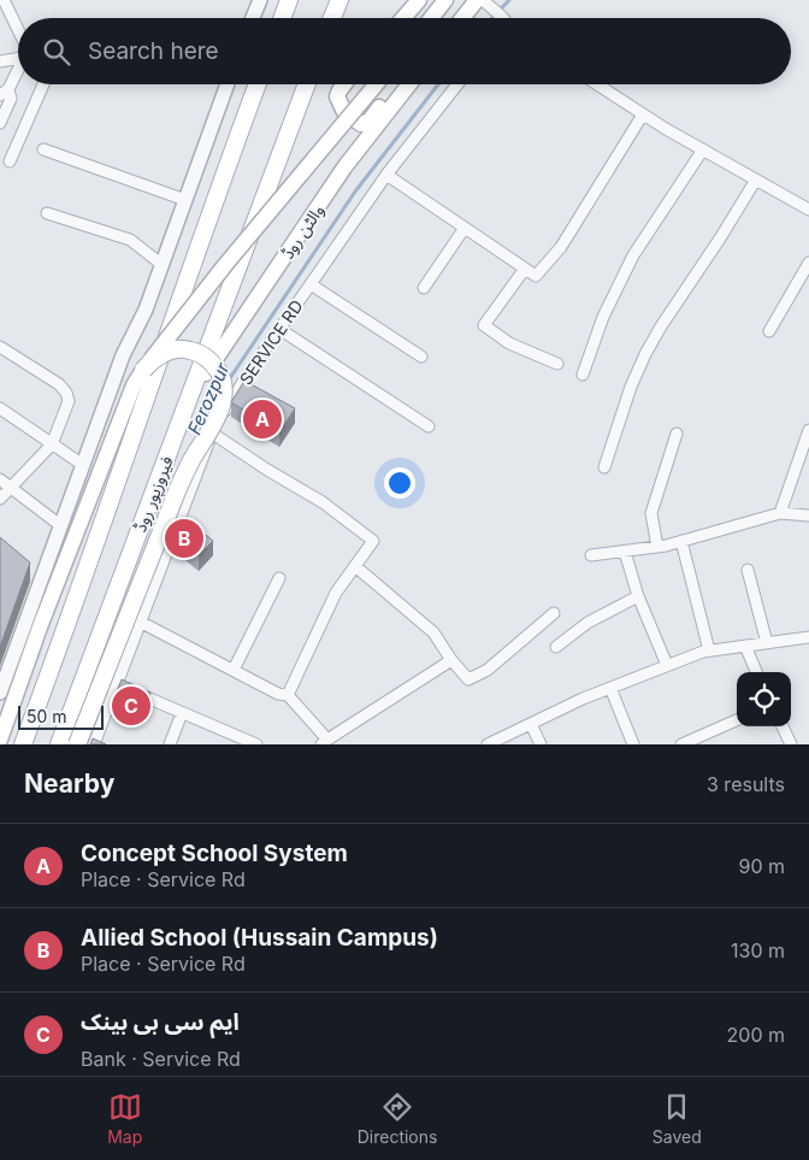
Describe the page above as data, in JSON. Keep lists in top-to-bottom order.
{
  "streets": {
    "main road": ["والٹن روڈ", "فیروزپور روڈ"],
    "street": ["SERVICE RD"]
  },
  "crossings": [
    ["والٹن روڈ", "فیروزپور روڈ"]
  ],
  "water": ["Ferozpur"],
  "scale_bar": "50 m",
  "page": {
    "search": "Search here",
    "pins": ["A", "B", "C"],
    "scale": "50 m",
    "heading": ["Nearby", "3 results"],
    "list": [
      {
        "mark": "A",
        "name": "Concept School System",
        "note": "Place · Service Rd",
        "value": "90 m"
      },
      {
        "mark": "B",
        "name": "Allied School (Hussain Campus)",
        "note": "Place · Service Rd",
        "value": "130 m"
      },
      {
        "mark": "C",
        "name": "ایم سی بی بینک",
        "note": "Bank · Service Rd",
        "value": "200 m"
      }
    ],
    "nav": ["Map", "Directions", "Saved"]
  }
}
